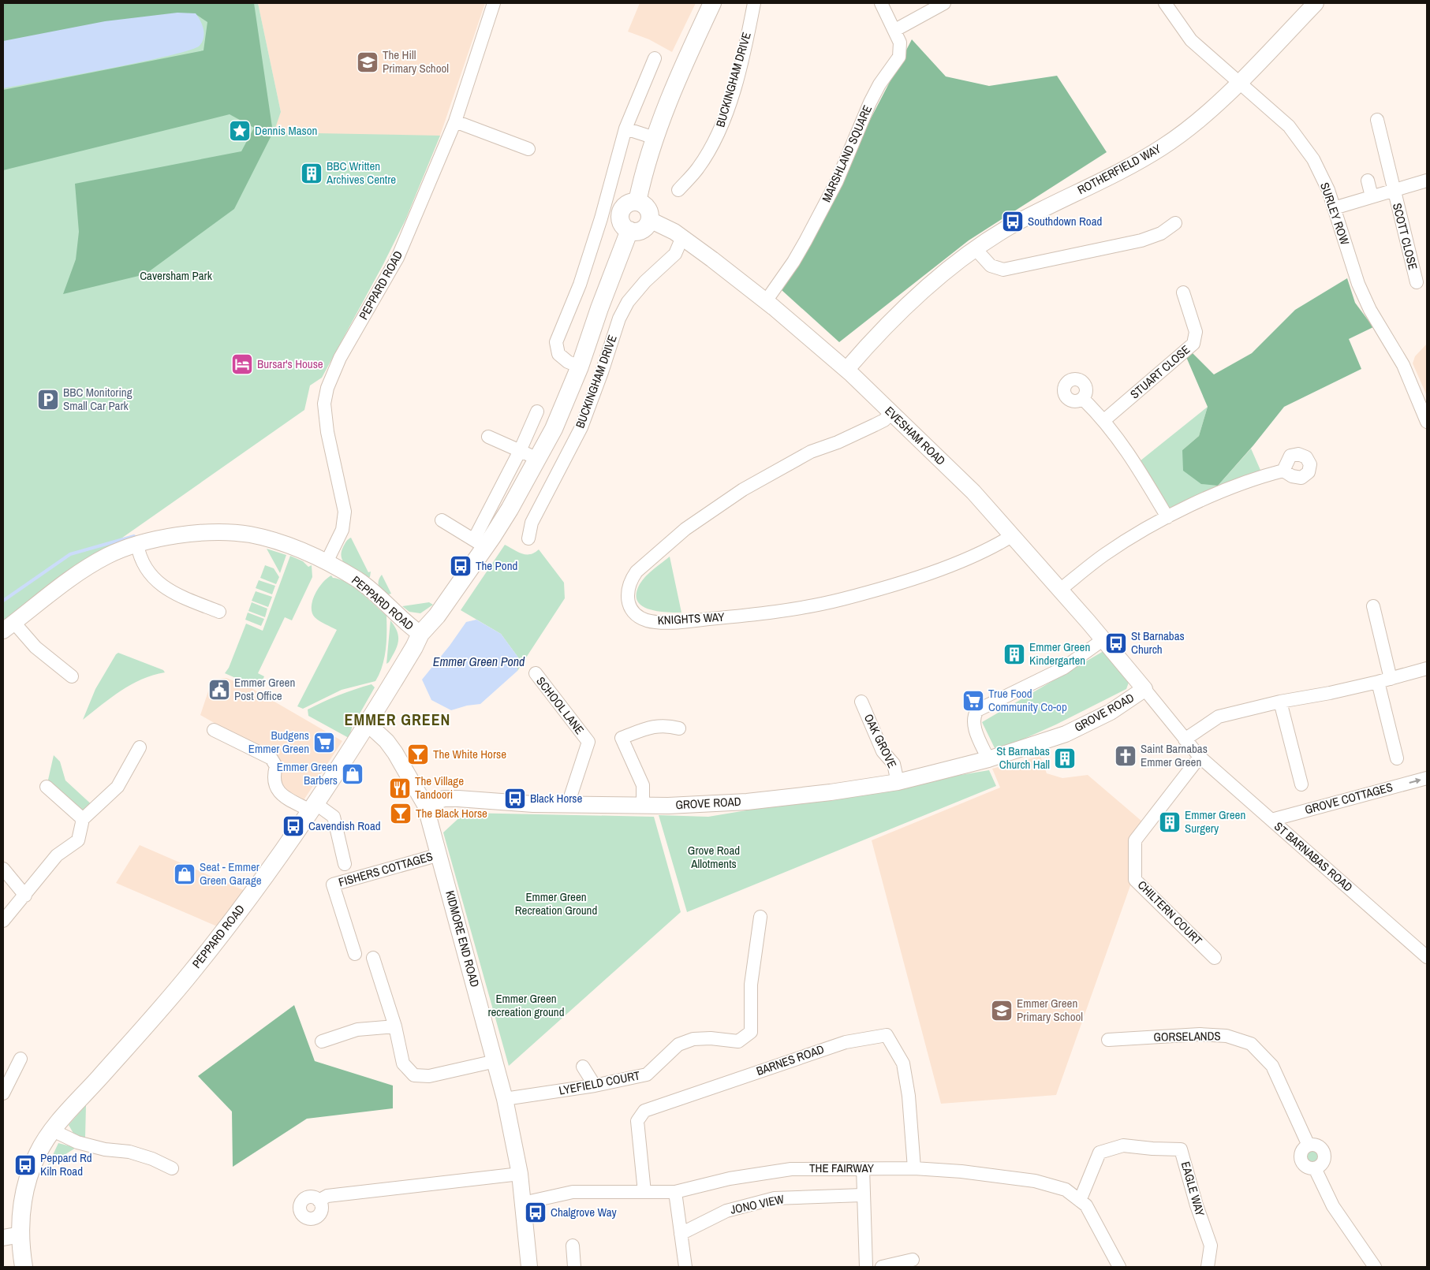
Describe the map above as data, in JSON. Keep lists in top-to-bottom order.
{
  "streets": {
    "main road": ["BUCKINGHAM DRIVE", "PEPPARD ROAD"],
    "street": [
      "MARSHLAND SQUARE",
      "ROTHERFIELD WAY",
      "SURLEY ROW",
      "SCOTT CLOSE",
      "STUART CLOSE",
      "EVESHAM ROAD",
      "KNIGHTS WAY",
      "SCHOOL LANE",
      "GROVE ROAD",
      "OAK GROVE",
      "GROVE COTTAGES",
      "ST BARNABAS ROAD",
      "FISHERS COTTAGES",
      "CHILTERN COURT",
      "KIDMORE END ROAD",
      "GORSELANDS",
      "BARNES ROAD",
      "LYEFIELD COURT",
      "THE FAIRWAY",
      "EAGLE WAY",
      "JONO VIEW"
    ]
  },
  "crossings": [
    ["BUCKINGHAM DRIVE", "PEPPARD ROAD"],
    ["BUCKINGHAM DRIVE", "EVESHAM ROAD"],
    ["MARSHLAND SQUARE", "EVESHAM ROAD"],
    ["ROTHERFIELD WAY", "SURLEY ROW"],
    ["SURLEY ROW", "SCOTT CLOSE"],
    ["PEPPARD ROAD", "KIDMORE END ROAD"],
    ["EVESHAM ROAD", "KNIGHTS WAY"],
    ["EVESHAM ROAD", "GROVE ROAD"],
    ["SCHOOL LANE", "GROVE ROAD"],
    ["GROVE ROAD", "OAK GROVE"],
    ["GROVE ROAD", "ST BARNABAS ROAD"],
    ["GROVE ROAD", "KIDMORE END ROAD"],
    ["GROVE COTTAGES", "ST BARNABAS ROAD"],
    ["ST BARNABAS ROAD", "CHILTERN COURT"],
    ["FISHERS COTTAGES", "KIDMORE END ROAD"],
    ["KIDMORE END ROAD", "LYEFIELD COURT"],
    ["KIDMORE END ROAD", "THE FAIRWAY"],
    ["BARNES ROAD", "THE FAIRWAY"],
    ["THE FAIRWAY", "EAGLE WAY"]
  ],
  "districts": ["EMMER GREEN"],
  "water": ["Emmer Green Pond"],
  "parks": [
    "Caversham Park",
    "Grove Road Allotments",
    "Emmer Green Recreation Ground",
    "Emmer Green recreation ground"
  ],
  "places": {
    "school or university": ["The Hill Primary School", "Emmer Green Primary School"],
    "place": ["Dennis Mason"],
    "building": [
      "BBC Written Archives Centre",
      "Emmer Green Kindergarten",
      "St Barnabas Church Hall",
      "Emmer Green Surgery"
    ],
    "bus stop": [
      "Southdown Road",
      "The Pond",
      "St Barnabas Church",
      "Black Horse",
      "Cavendish Road",
      "Peppard Rd Kiln Road",
      "Chalgrove Way"
    ],
    "hotel": ["Bursar's House"],
    "parking": ["BBC Monitoring Small Car Park"],
    "public building": ["Emmer Green Post Office"],
    "supermarket": ["True Food Community Co-op", "Budgens Emmer Green"],
    "bar": ["The White Horse", "The Black Horse"],
    "church": ["Saint Barnabas Emmer Green"],
    "shop": ["Emmer Green Barbers", "Seat - Emmer Green Garage"],
    "restaurant": ["The Village Tandoori"]
  }
}
